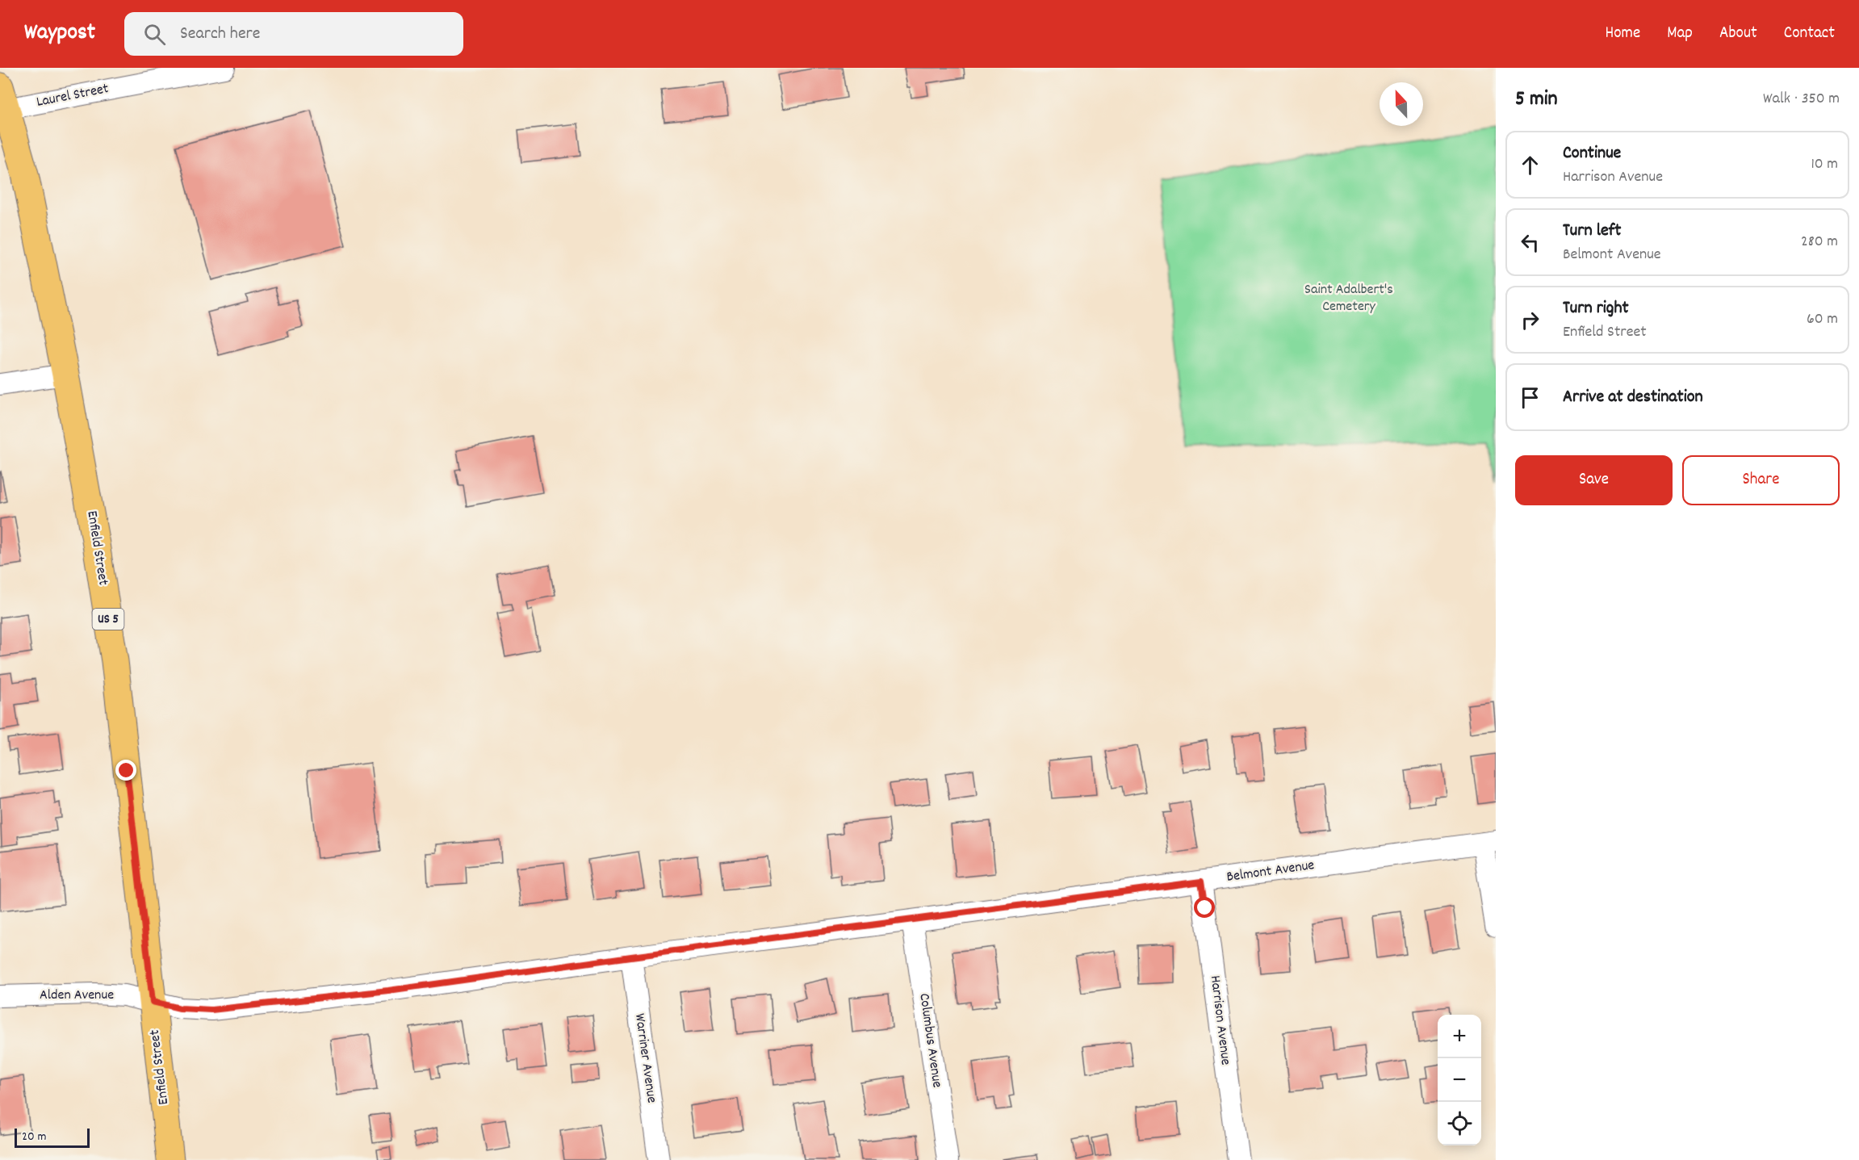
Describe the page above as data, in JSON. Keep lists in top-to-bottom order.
{
  "streets": {
    "main road": ["Enfield Street", "US 5"],
    "street": [
      "Laurel Street",
      "Belmont Avenue",
      "Alden Avenue",
      "Harrison Avenue",
      "Columbus Avenue",
      "Warriner Avenue"
    ]
  },
  "crossings": [
    ["Laurel Street", "Enfield Street"],
    ["Enfield Street", "Belmont Avenue"],
    ["Enfield Street", "Alden Avenue"],
    ["Belmont Avenue", "Alden Avenue"],
    ["Belmont Avenue", "Harrison Avenue"],
    ["Belmont Avenue", "Columbus Avenue"],
    ["Belmont Avenue", "Warriner Avenue"]
  ],
  "parks": ["Saint Adalbert's Cemetery"],
  "scale_bar": "20 m",
  "north": "top",
  "page": {
    "header": "Waypost",
    "search": "Search here",
    "nav": [
      "Home",
      "Map",
      "About",
      "Contact"
    ],
    "heading": ["5 min", "Walk · 350 m"],
    "list": [
      ["Continue", "Harrison Avenue", "10 m"],
      ["Turn left", "Belmont Avenue", "280 m"],
      ["Turn right", "Enfield Street", "60 m"],
      "Arrive at destination"
    ],
    "buttons": ["Save", "Share"],
    "map_buttons": ["+", "−"],
    "scale": "20 m"
  }
}
